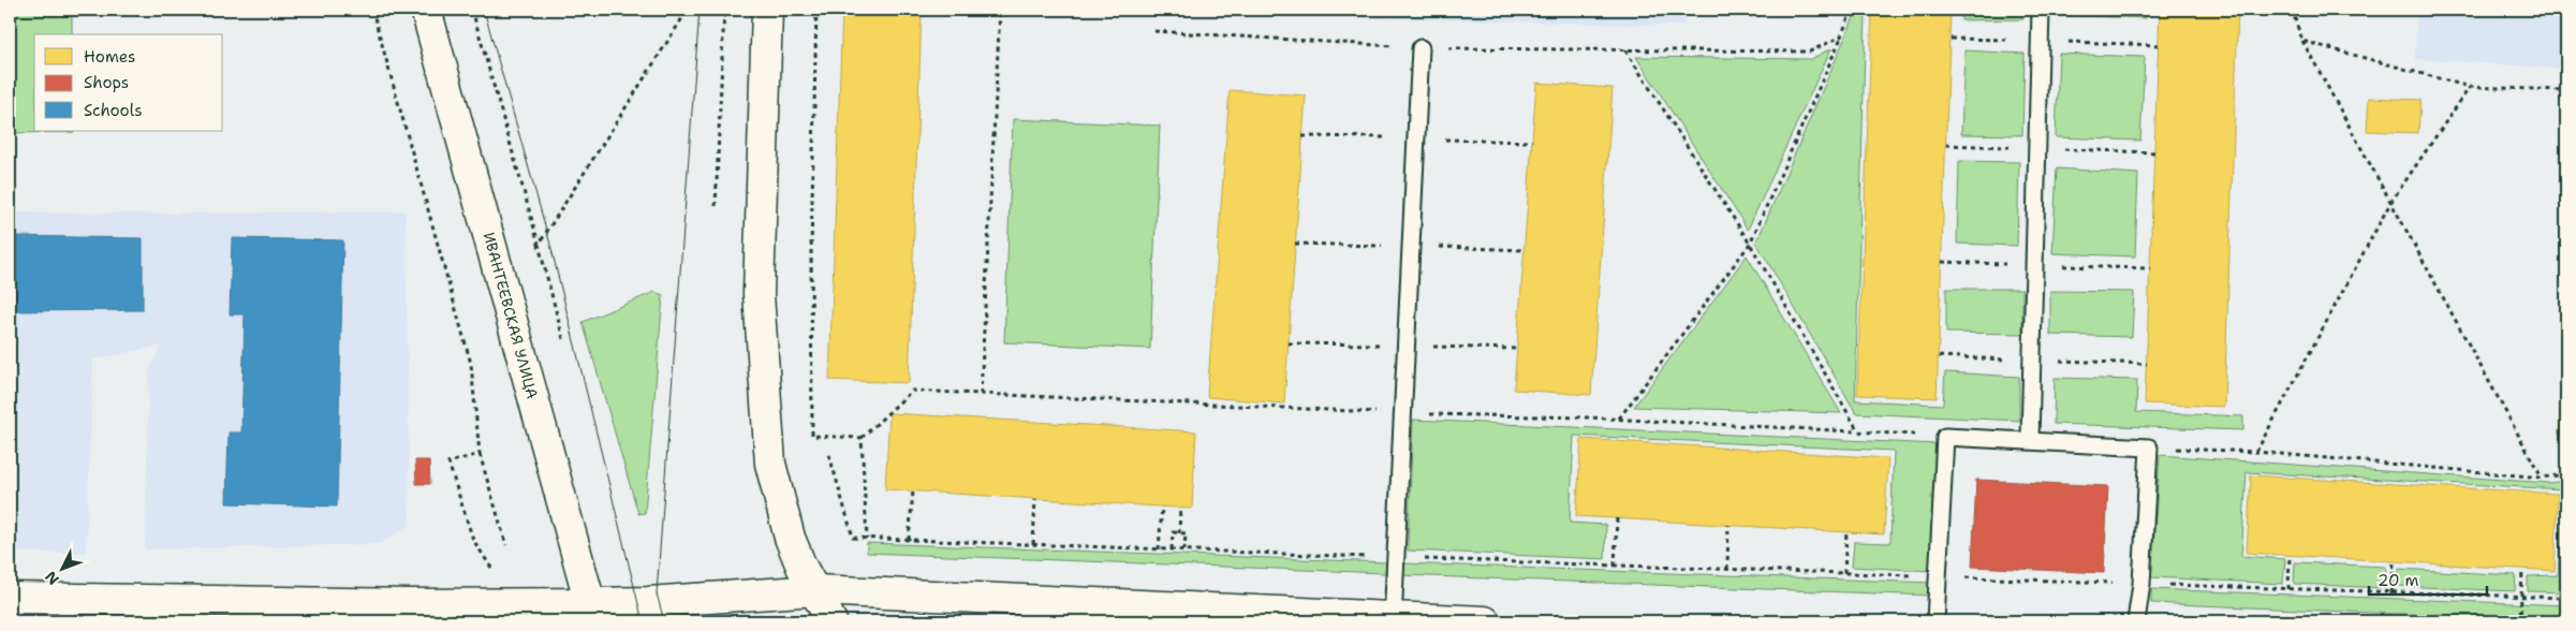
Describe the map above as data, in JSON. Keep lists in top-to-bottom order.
{
  "streets": {
    "street": ["ИВАНТЕЕВСКАЯ УЛИЦА"]
  },
  "legend": ["Homes", "Shops", "Schools"],
  "scale_bar": "20 m",
  "north": "bottom left"
}
